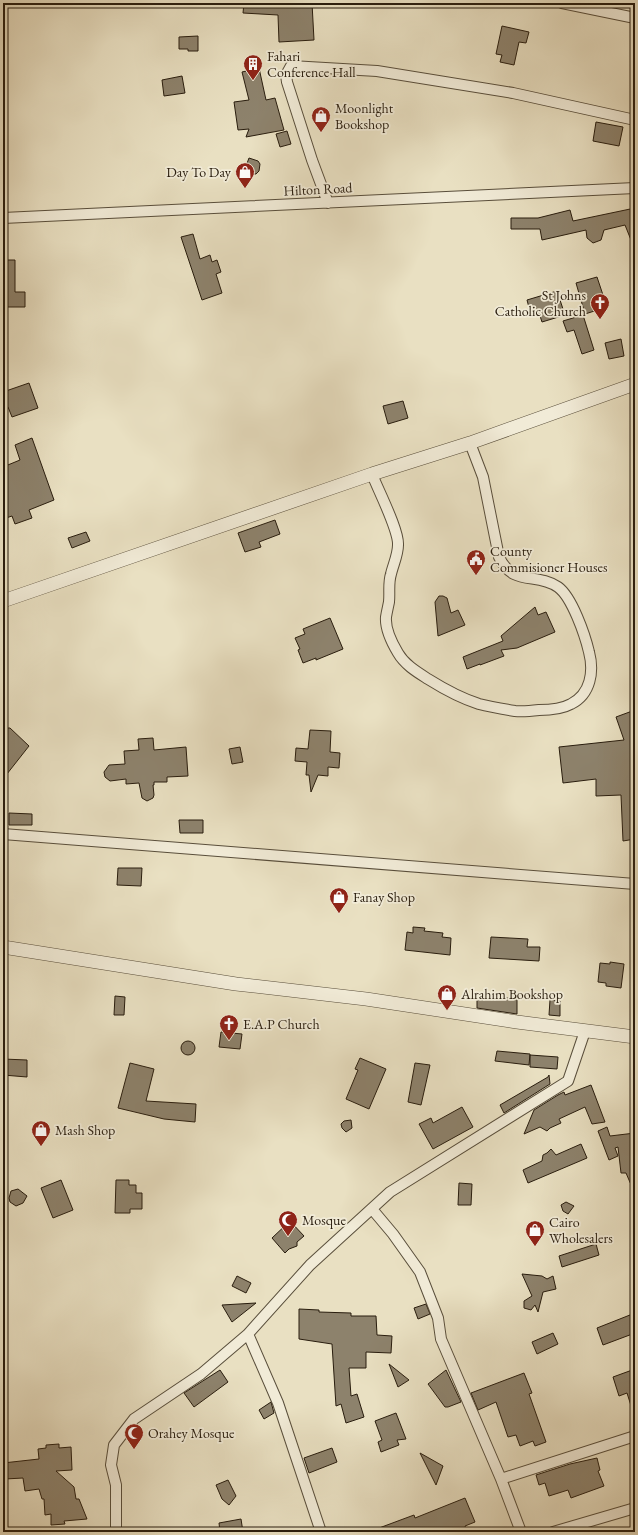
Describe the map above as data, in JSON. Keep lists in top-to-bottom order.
{
  "streets": {
    "street": ["Hilton Road"]
  },
  "places": {
    "building": ["Fahari Conference Hall"],
    "shop": [
      "Moonlight Bookshop",
      "Day To Day",
      "Fanay Shop",
      "Alrahim Bookshop",
      "Mash Shop",
      "Cairo Wholesalers"
    ],
    "church": ["St Johns Catholic Church", "E.A.P Church"],
    "public building": ["County Commisioner Houses"],
    "mosque": ["Mosque", "Orahey Mosque"]
  }
}
